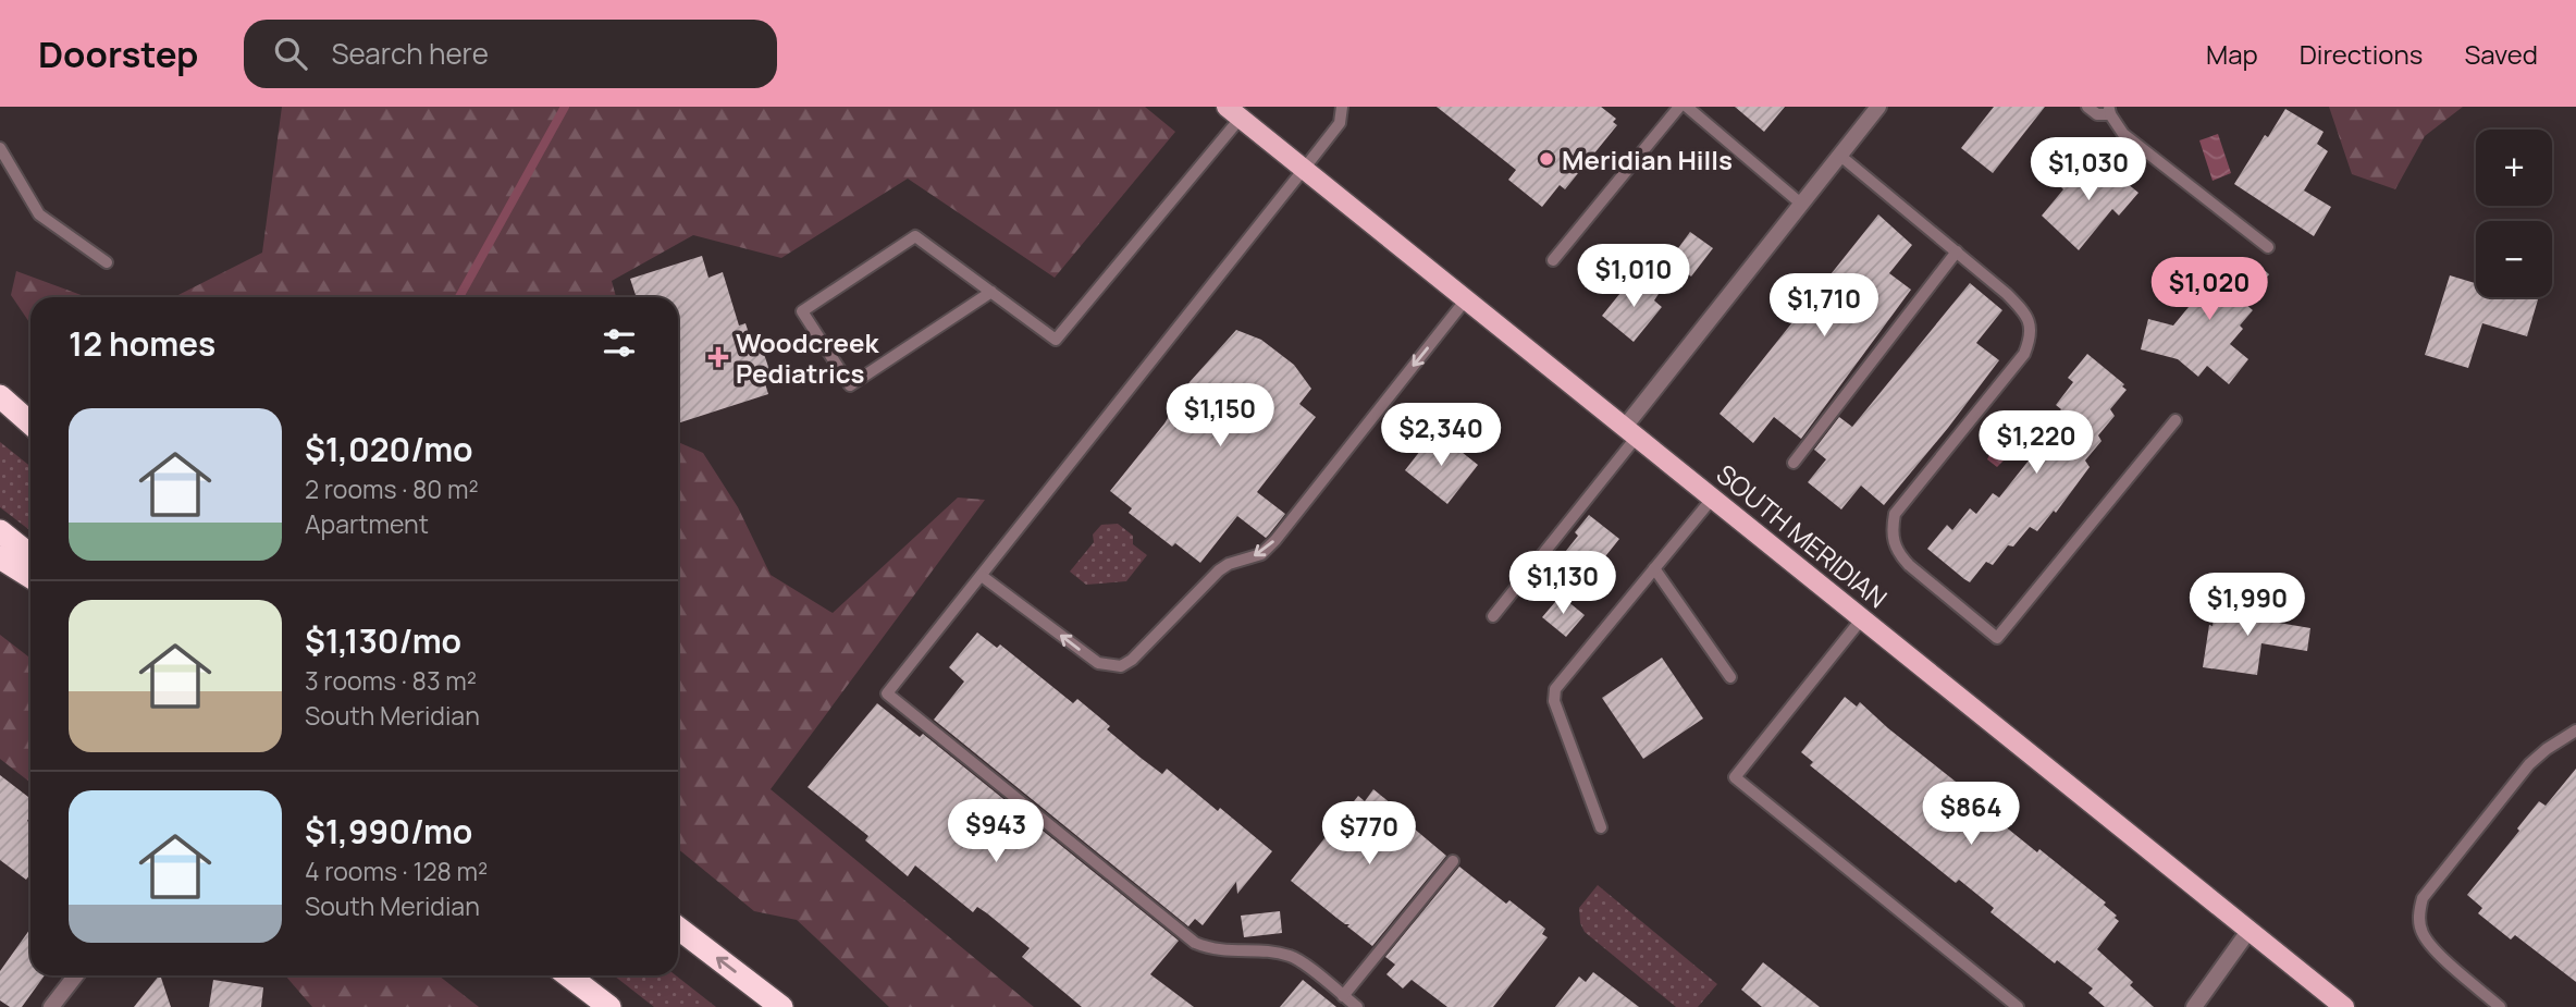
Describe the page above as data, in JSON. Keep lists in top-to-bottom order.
{
  "streets": {
    "main road": ["SOUTH MERIDIAN"]
  },
  "places": {
    "other": ["Meridian Hills"],
    "health": ["Woodcreek Pediatrics"]
  },
  "page": {
    "header": "Doorstep",
    "search": "Search here",
    "nav": ["Map", "Directions", "Saved"],
    "map_buttons": ["+", "−"],
    "price": [
      "$1,030",
      "$1,010",
      "$1,020",
      "$1,710",
      "$1,150",
      "$2,340",
      "$1,220",
      "$1,130",
      "$1,990",
      "$864",
      "$943",
      "$770"
    ],
    "heading": "12 homes",
    "list": [
      {
        "name": "$1,020/mo",
        "note": "2 rooms · 80 m² · Apartment"
      },
      {
        "name": "$1,130/mo",
        "note": "3 rooms · 83 m² · South Meridian"
      },
      {
        "name": "$1,990/mo",
        "note": "4 rooms · 128 m² · South Meridian"
      }
    ]
  }
}
